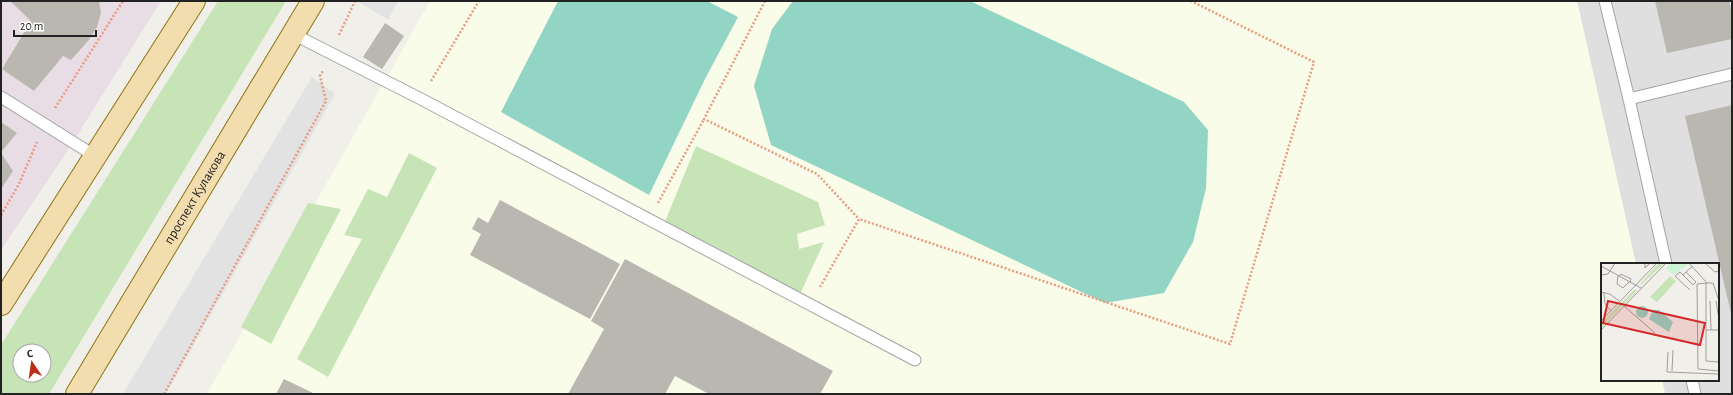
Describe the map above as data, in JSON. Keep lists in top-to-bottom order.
{
  "streets": {
    "main road": ["проспект Кулакова"]
  },
  "scale_bar": "20 m",
  "north": "top"
}
